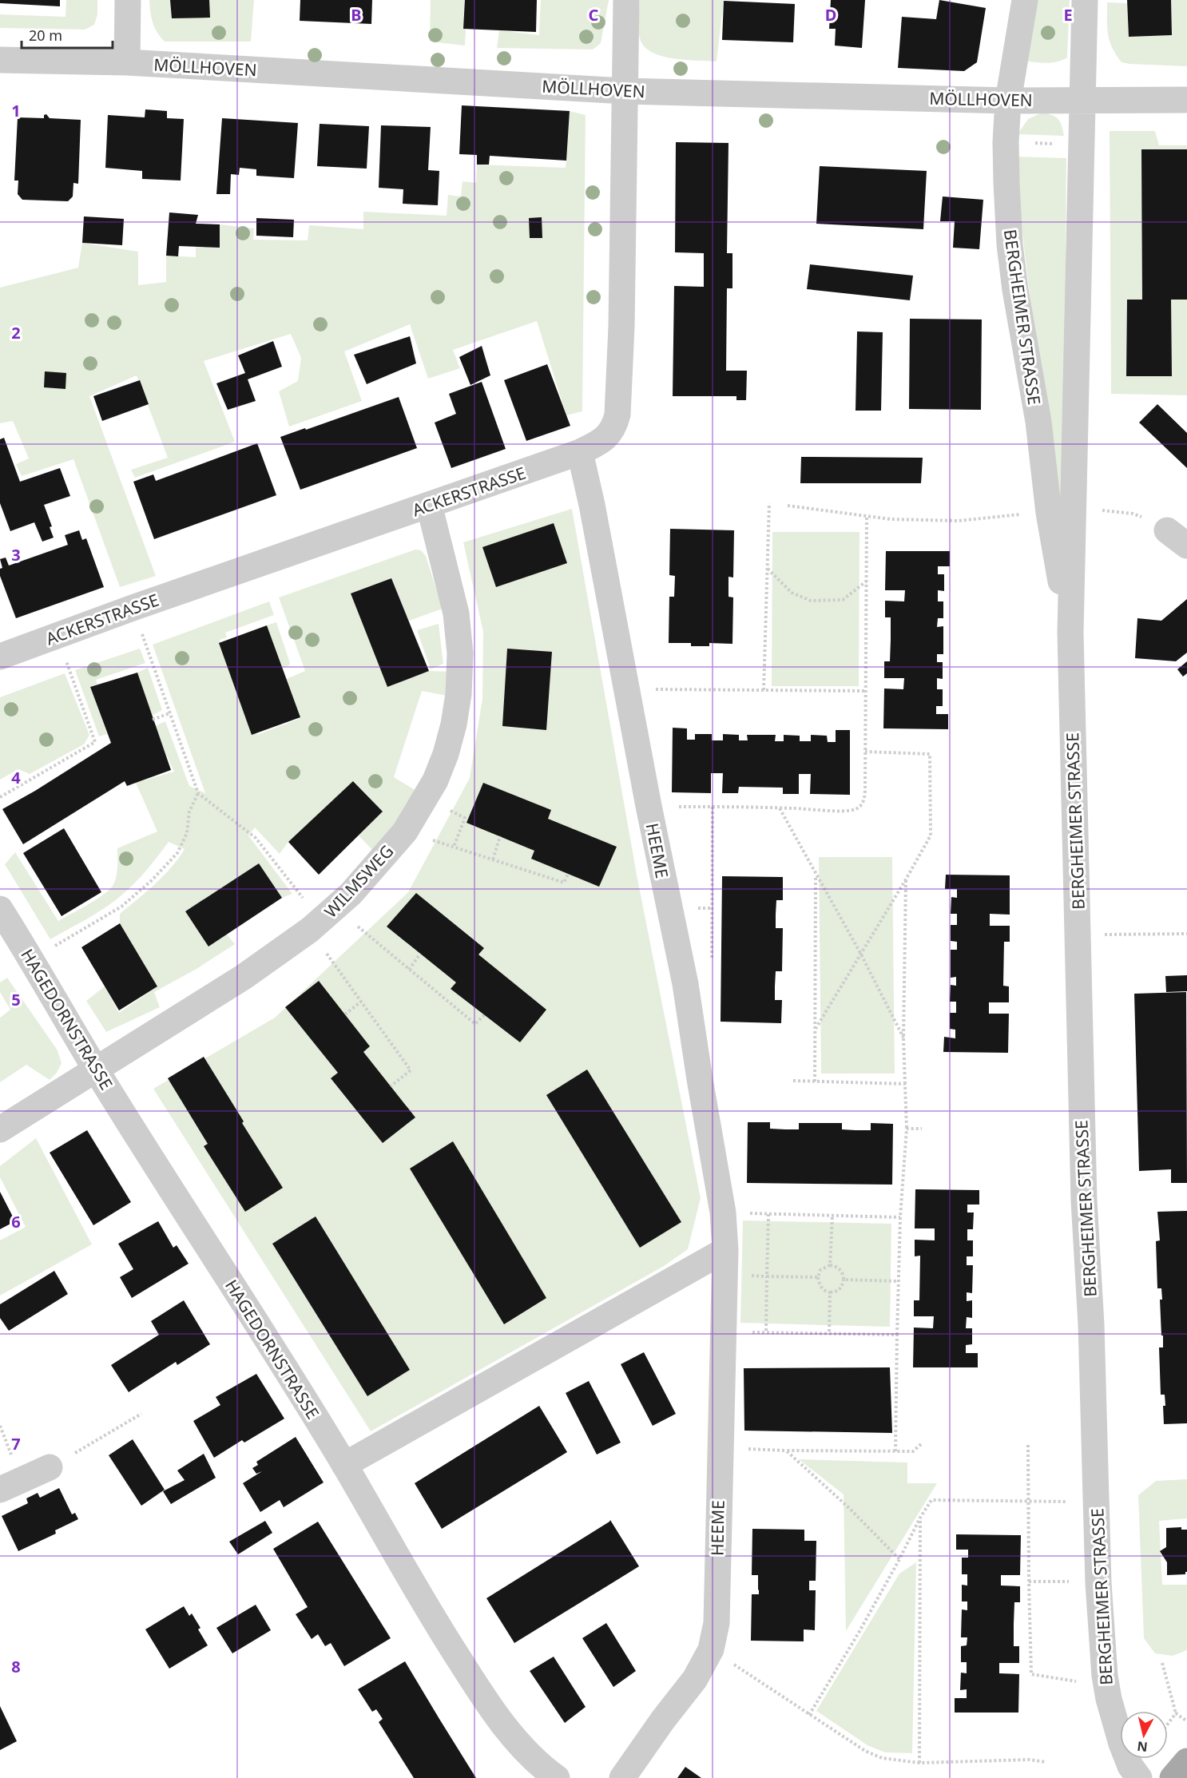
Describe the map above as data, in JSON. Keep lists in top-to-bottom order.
{
  "streets": {
    "street": [
      "MÖLLHOVEN",
      "BERGHEIMER STRASSE",
      "ACKERSTRASSE",
      "HEEME",
      "WILMSWEG",
      "HAGEDORNSTRASSE"
    ]
  },
  "crossings": [
    ["MÖLLHOVEN", "BERGHEIMER STRASSE"],
    ["MÖLLHOVEN", "ACKERSTRASSE"],
    ["ACKERSTRASSE", "HEEME"],
    ["ACKERSTRASSE", "WILMSWEG"],
    ["WILMSWEG", "HAGEDORNSTRASSE"]
  ],
  "scale_bar": "20 m",
  "north": "bottom",
  "grid": {
    "columns": [
      "B",
      "C",
      "D",
      "E"
    ],
    "rows": [
      "1",
      "2",
      "3",
      "4",
      "5",
      "6",
      "7",
      "8"
    ]
  }
}
